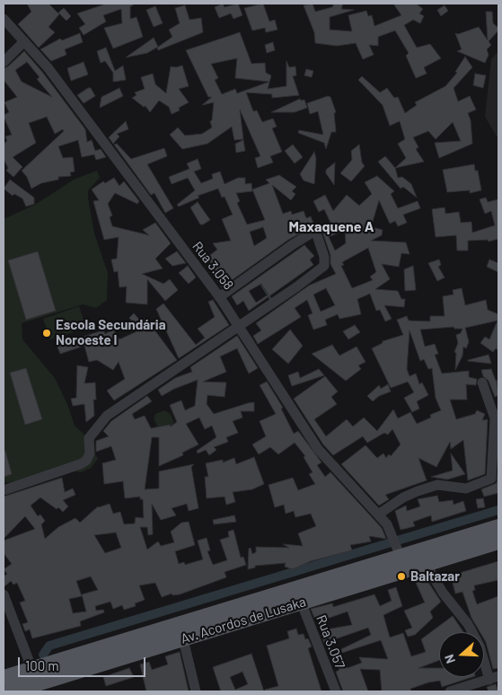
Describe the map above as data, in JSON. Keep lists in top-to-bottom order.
{
  "streets": {
    "main road": ["Av. Acordos de Lusaka"],
    "street": ["Rua 3.058", "Rua 3.057"]
  },
  "crossings": [
    ["Rua 3.058", "Av. Acordos de Lusaka"],
    ["Av. Acordos de Lusaka", "Rua 3.057"]
  ],
  "districts": ["Maxaquene A"],
  "places": ["Escola Secundária Noroeste I", "Baltazar"],
  "scale_bar": "100 m",
  "north": "left"
}
